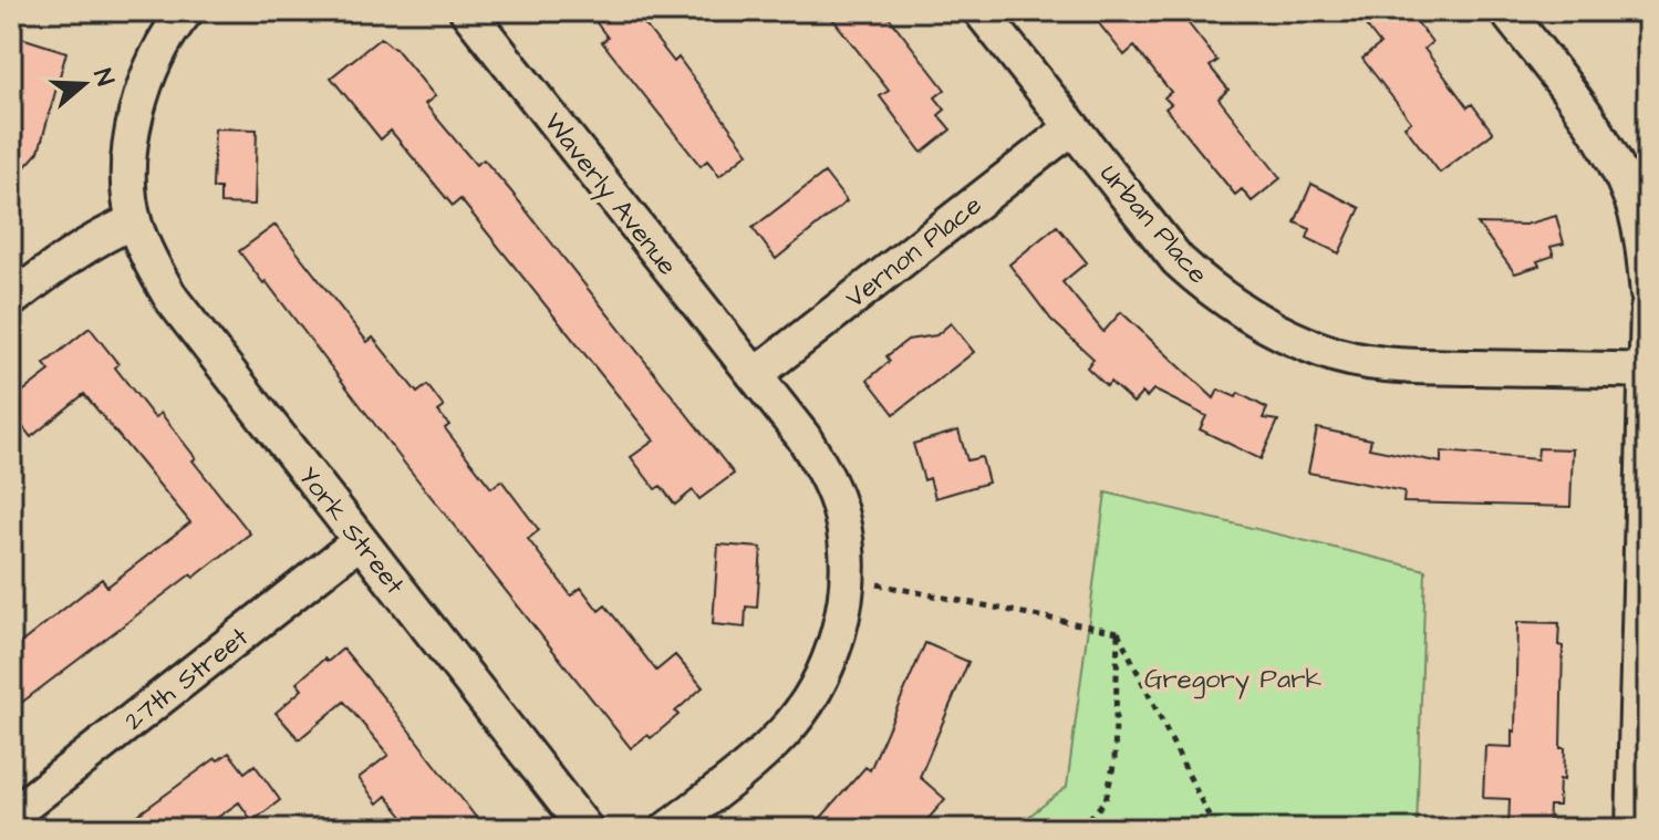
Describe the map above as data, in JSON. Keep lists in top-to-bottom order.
{
  "streets": {
    "street": [
      "Waverly Avenue",
      "Urban Place",
      "Vernon Place",
      "York Street",
      "27th Street"
    ]
  },
  "crossings": [
    ["Waverly Avenue", "Vernon Place"],
    ["Urban Place", "Vernon Place"],
    ["York Street", "27th Street"]
  ],
  "parks": ["Gregory Park"],
  "north": "right"
}
